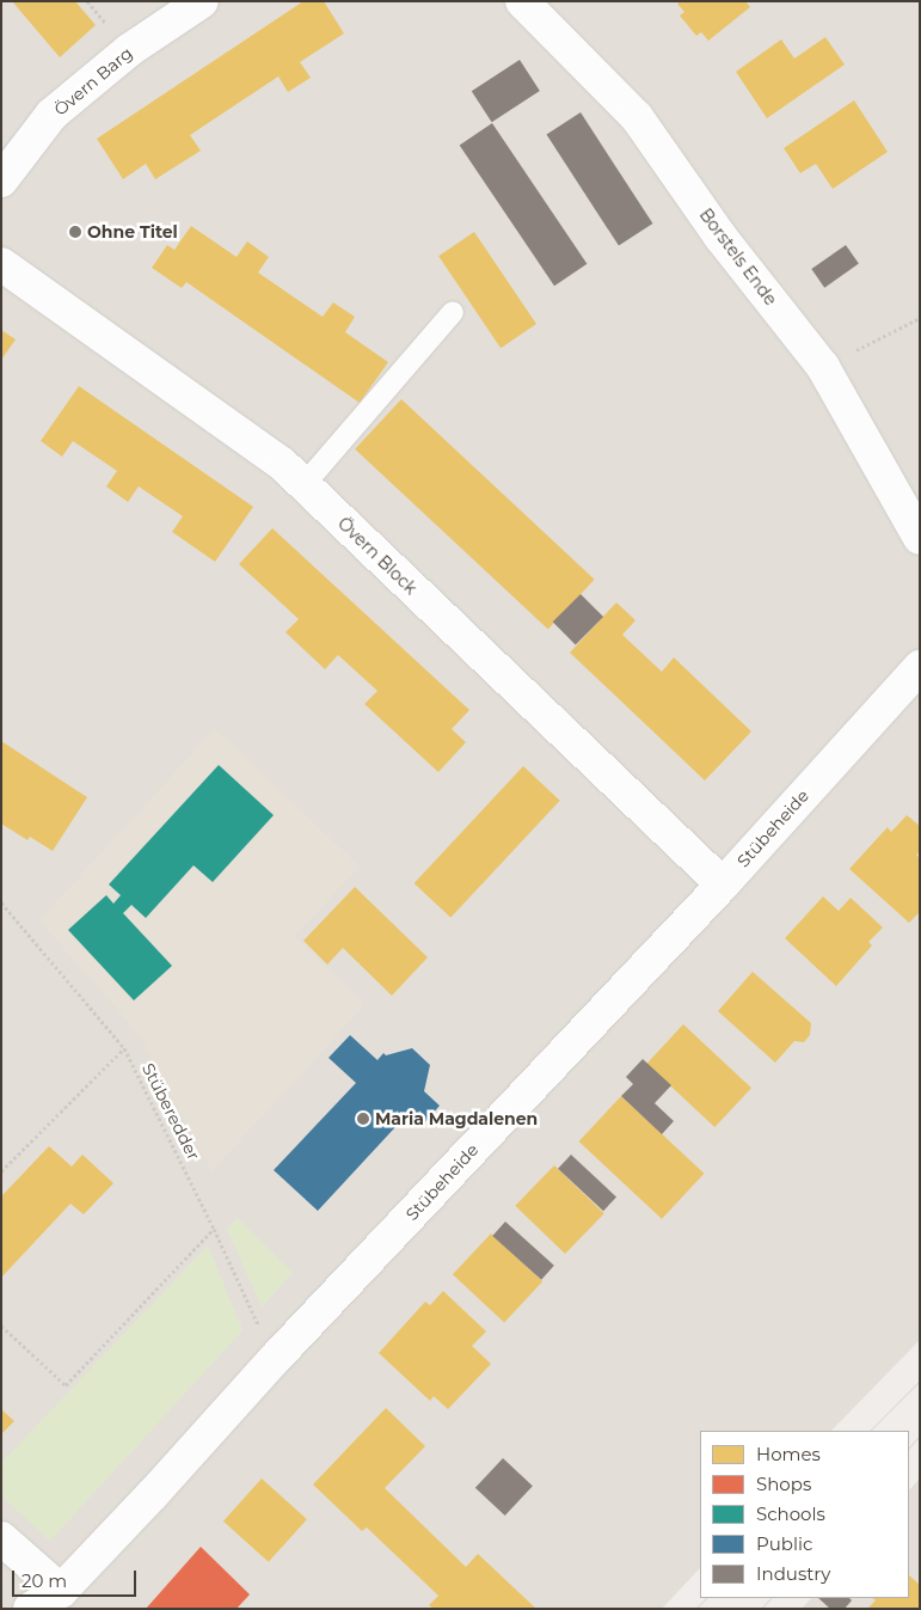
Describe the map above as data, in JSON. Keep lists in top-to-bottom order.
{
  "streets": {
    "street": [
      "Övern Barg",
      "Borstels Ende",
      "Övern Block",
      "Stübeheide"
    ],
    "path": ["Stüberedder"]
  },
  "crossings": [
    ["Övern Block", "Stübeheide"],
    ["Stübeheide", "Stüberedder"]
  ],
  "places": ["Ohne Titel", "Maria Magdalenen"],
  "legend": [
    "Homes",
    "Shops",
    "Schools",
    "Public",
    "Industry"
  ],
  "scale_bar": "20 m"
}
